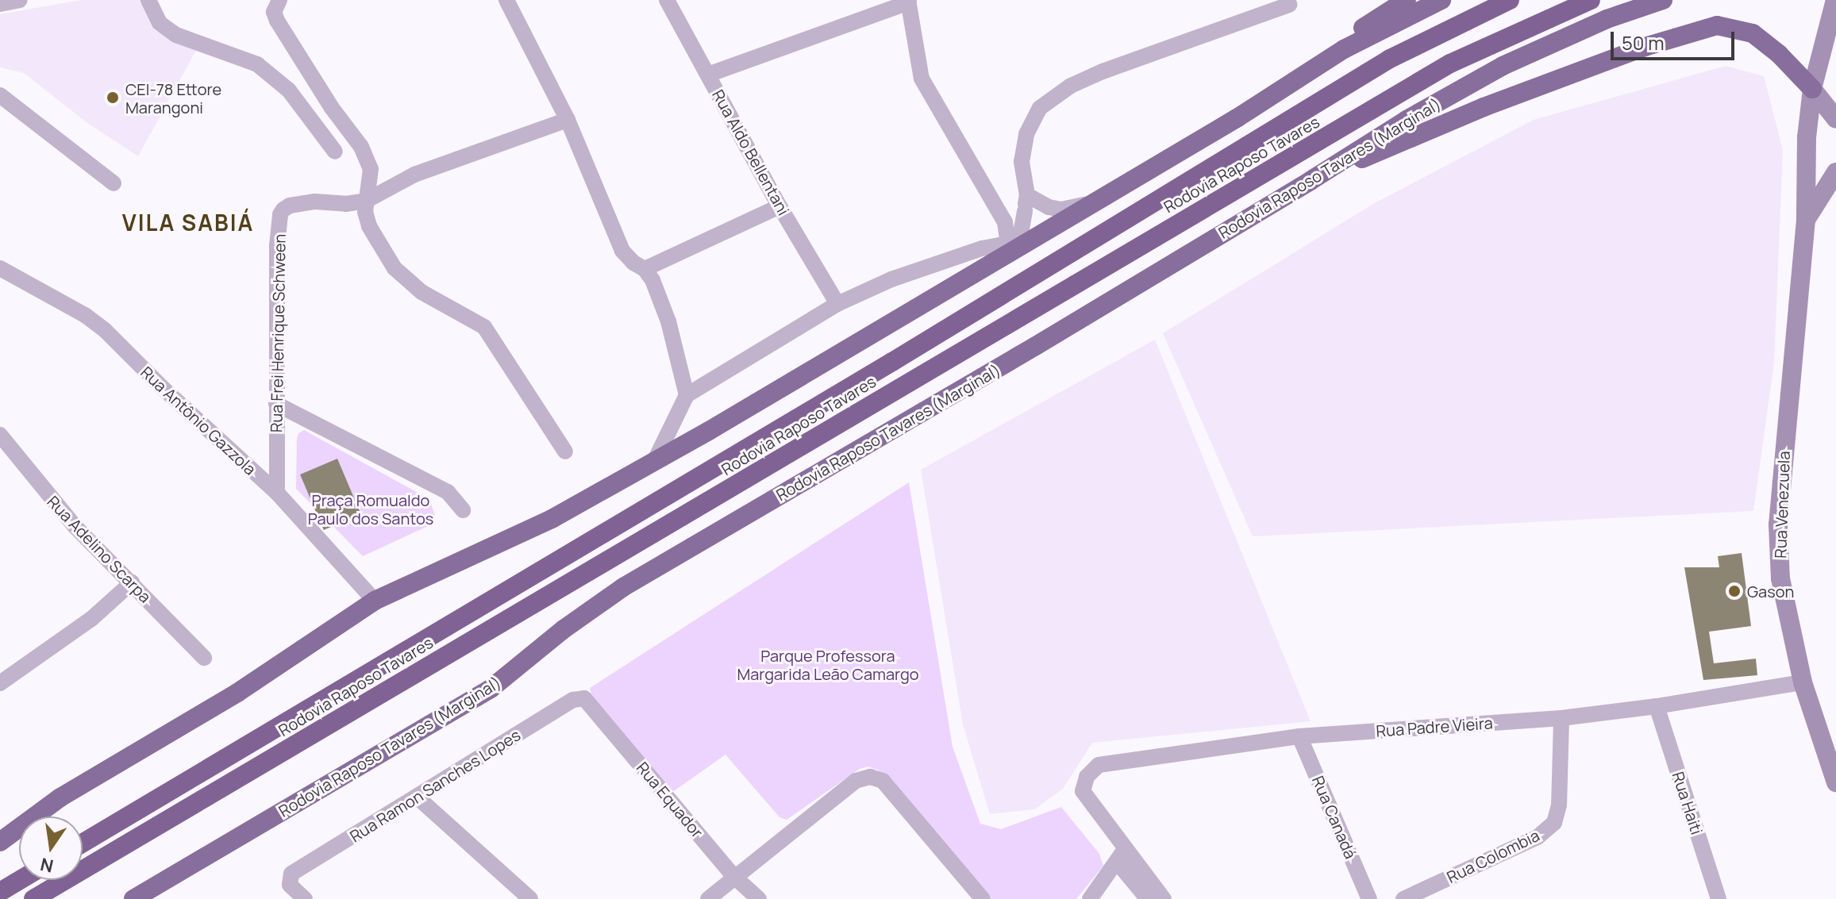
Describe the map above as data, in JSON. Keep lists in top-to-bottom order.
{
  "streets": {
    "highway": ["Rodovia Raposo Tavares", "Rodovia Raposo Tavares (Marginal)"],
    "main road": ["Rua Venezuela"],
    "street": [
      "Rua Aldo Bellentani",
      "Rua Frei Henrique Schween",
      "Rua Antônio Gazzola",
      "Rua Adelino Scarpa",
      "Rua Padre Vieira",
      "Rua Ramon Sanches Lopes",
      "Rua Equador",
      "Rua Haiti",
      "Rua Canadá",
      "Rua Colombia"
    ]
  },
  "crossings": [
    ["Rua Frei Henrique Schween", "Rua Antônio Gazzola"],
    ["Rua Venezuela", "Rua Padre Vieira"],
    ["Rua Padre Vieira", "Rua Haiti"],
    ["Rua Padre Vieira", "Rua Canadá"],
    ["Rua Padre Vieira", "Rua Colombia"],
    ["Rua Ramon Sanches Lopes", "Rua Equador"]
  ],
  "districts": ["VILA SABIÁ"],
  "parks": ["Praça Romualdo Paulo dos Santos", "Parque Professora Margarida Leão Camargo"],
  "places": ["CEI-78 Ettore Marangoni", "Gason"],
  "scale_bar": "50 m",
  "north": "bottom"
}
